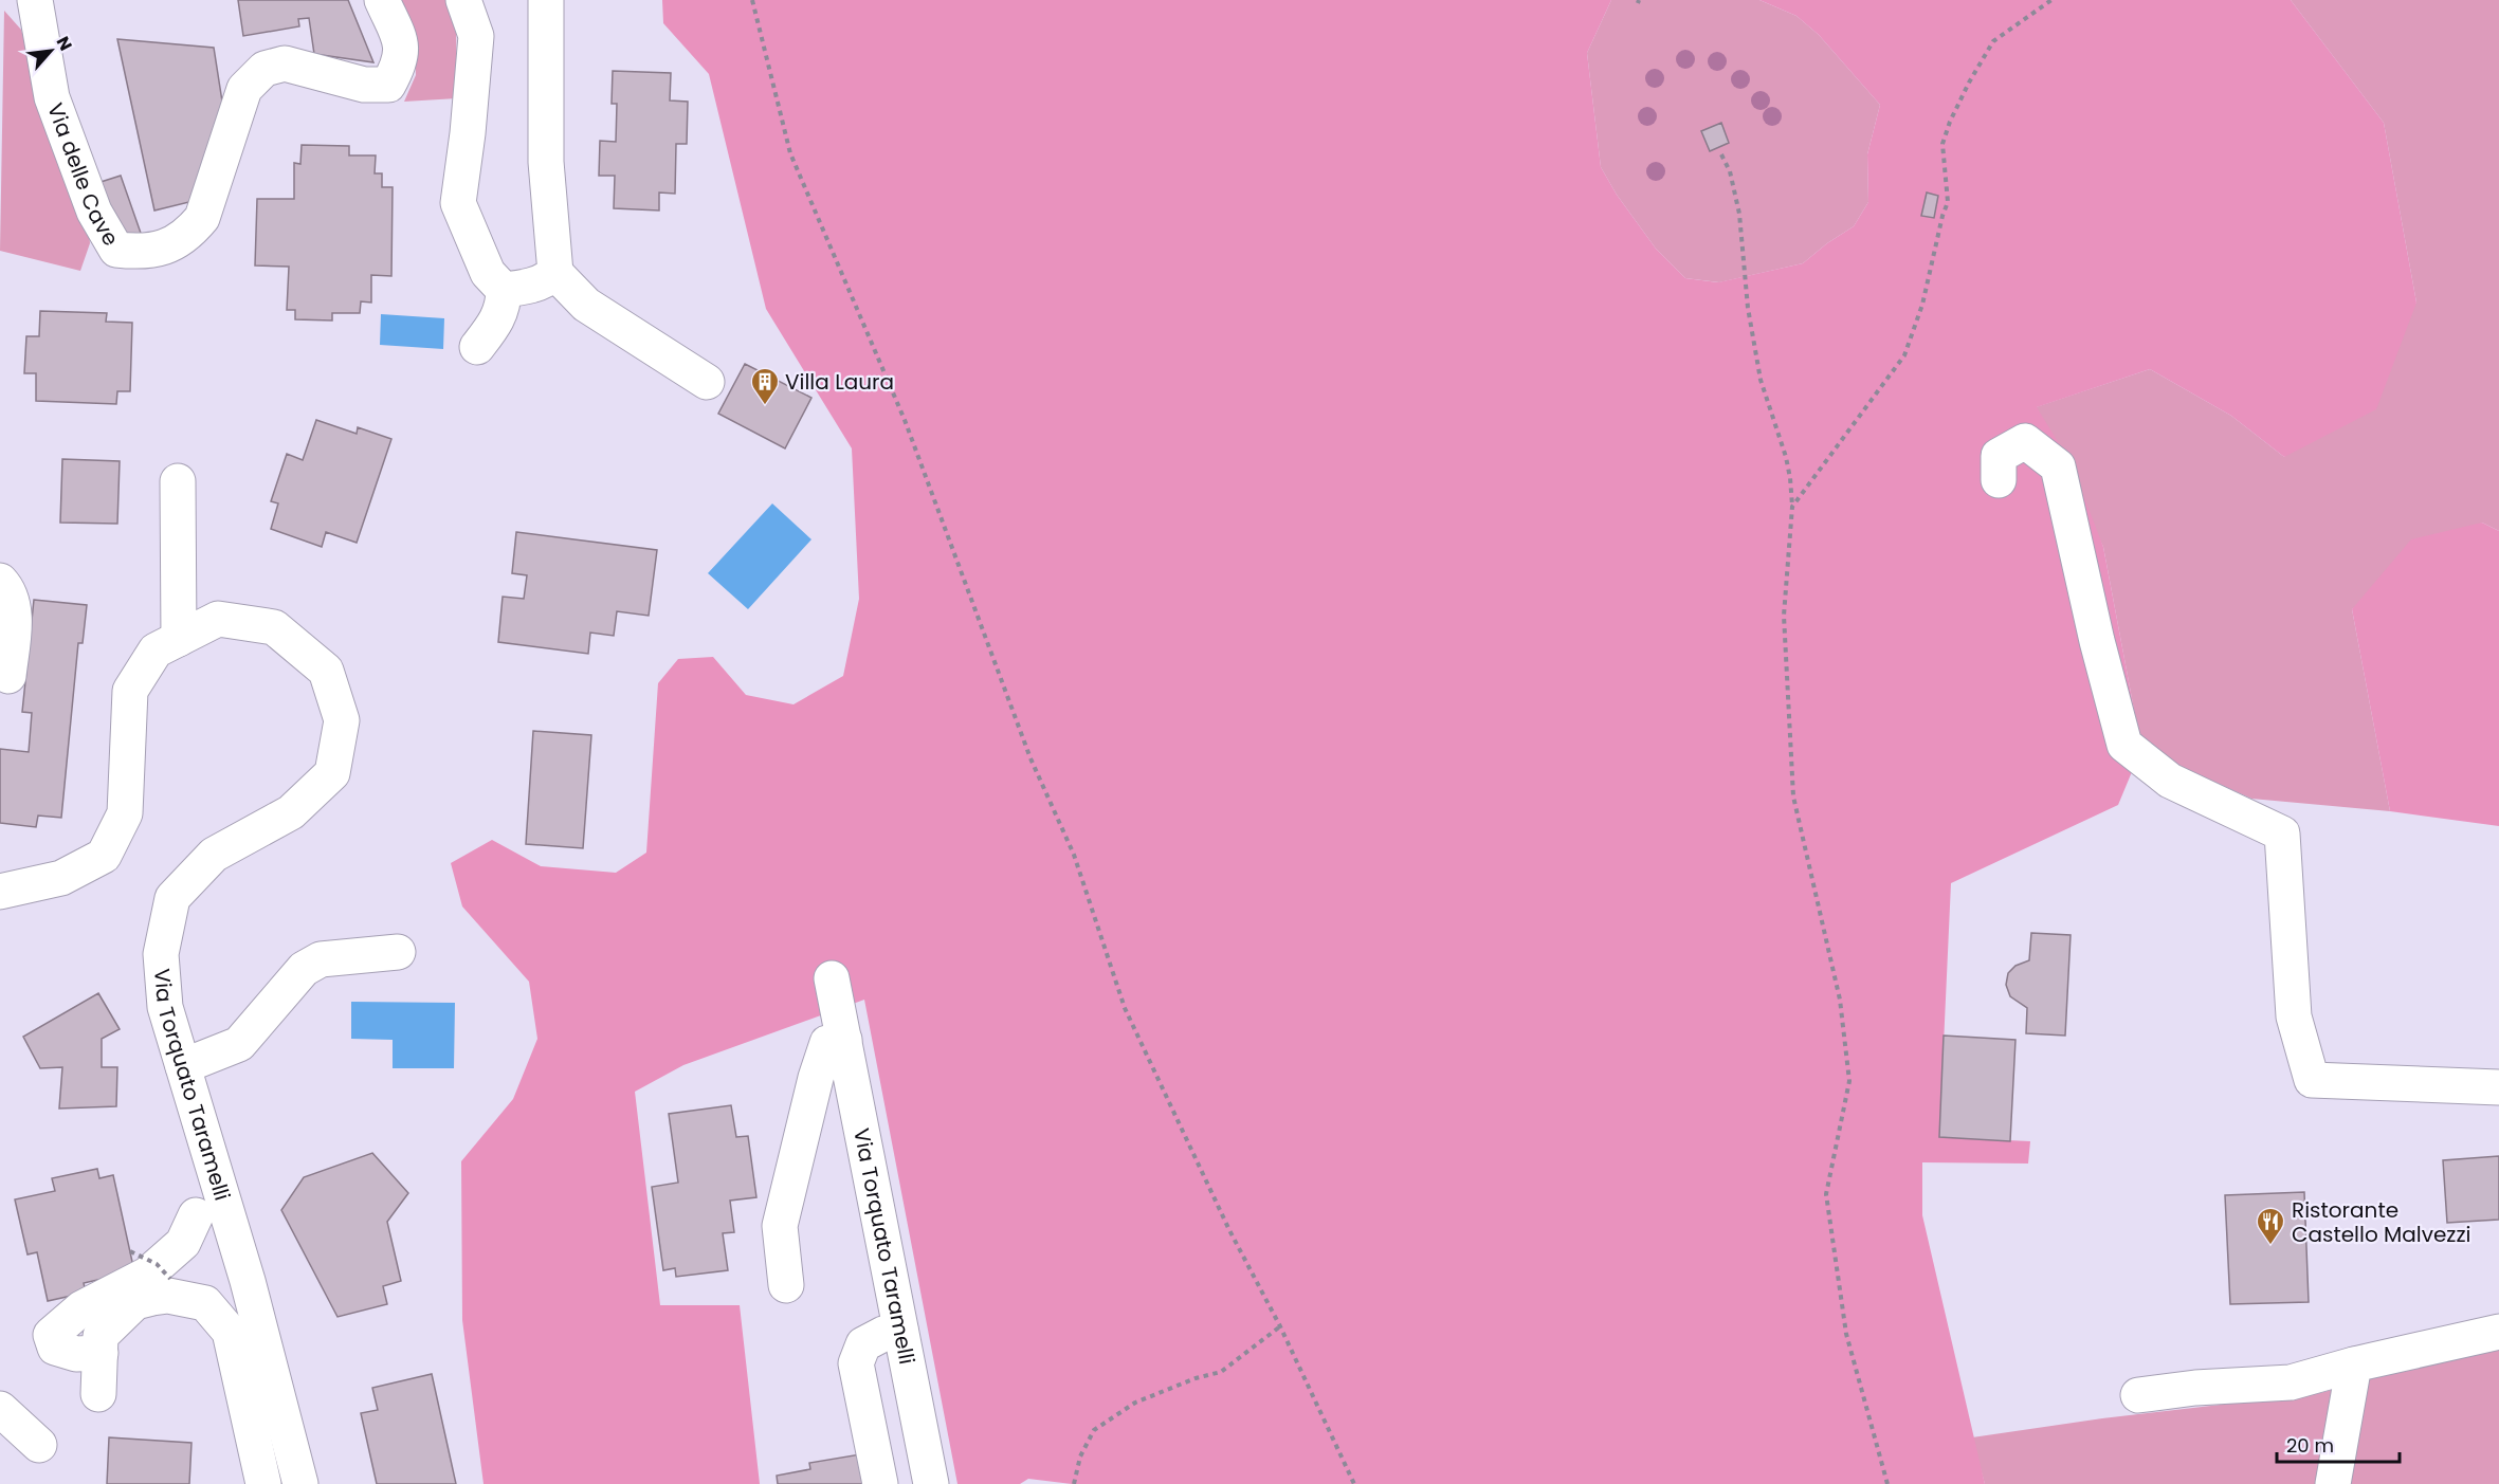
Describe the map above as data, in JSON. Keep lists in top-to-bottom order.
{
  "streets": {
    "street": ["Via delle Cave", "Via Torquato Taramelli"]
  },
  "places": {
    "building": ["Villa Laura"],
    "restaurant": ["Ristorante Castello Malvezzi"]
  },
  "scale_bar": "20 m",
  "north": "top right"
}
